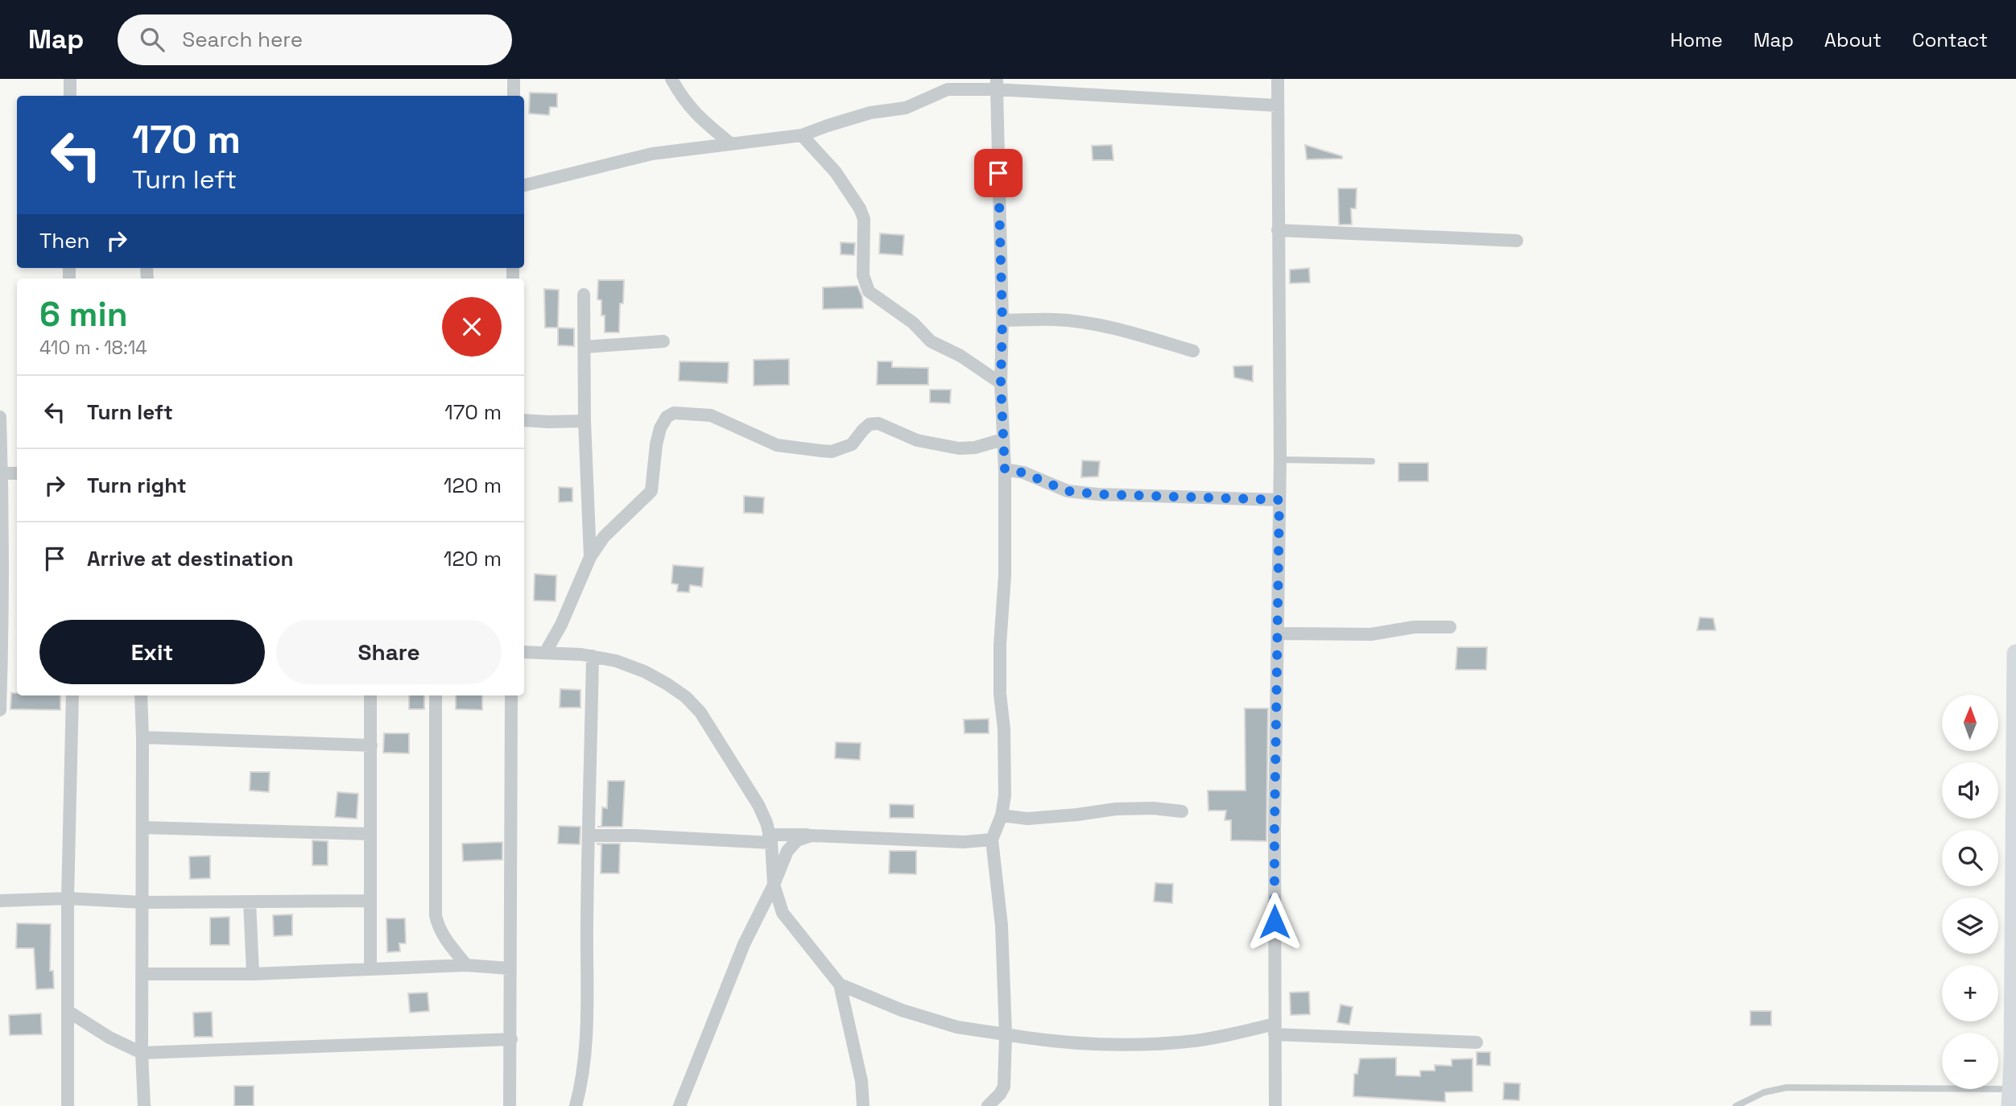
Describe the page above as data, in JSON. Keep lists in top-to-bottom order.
{
  "north": "top",
  "page": {
    "header": "Map",
    "search": "Search here",
    "nav": [
      "Home",
      "Map",
      "About",
      "Contact"
    ],
    "turn": ["170 m", "Turn left"],
    "then": "Then",
    "heading": ["6 min", "410 m · 18:14"],
    "list": [
      {
        "name": "Turn left",
        "value": "170 m"
      },
      {
        "name": "Turn right",
        "value": "120 m"
      },
      {
        "name": "Arrive at destination",
        "value": "120 m"
      }
    ],
    "buttons": ["Exit", "Share"],
    "map_buttons": ["+", "−"]
  }
}
